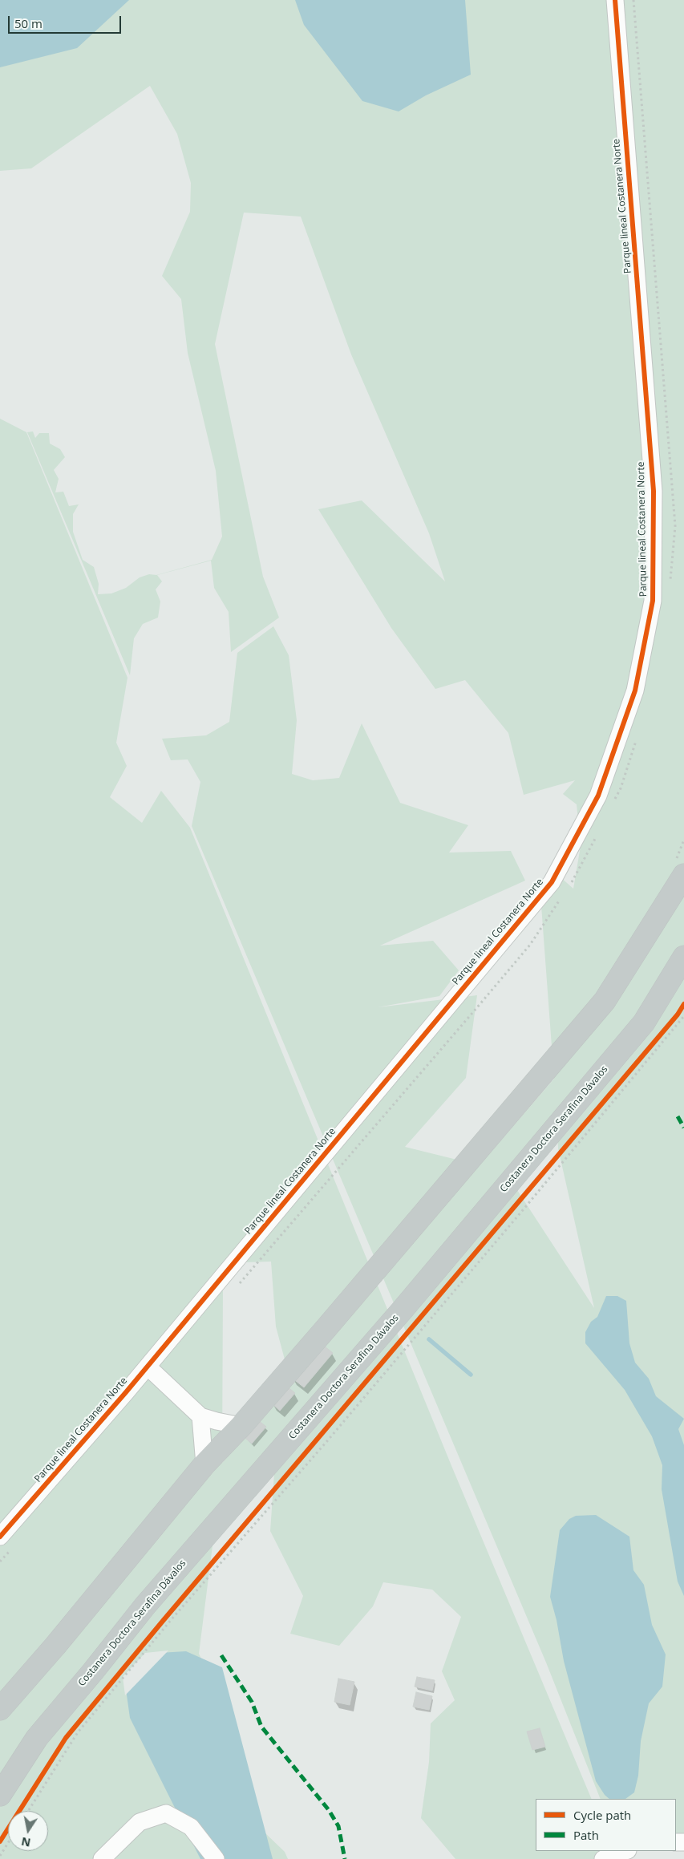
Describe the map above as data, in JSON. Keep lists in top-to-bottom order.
{
  "streets": {
    "highway": ["Costanera Doctora Serafina Dávalos"],
    "street": ["Parque lineal Costanera Norte"]
  },
  "legend": ["Cycle path", "Path"],
  "scale_bar": "50 m",
  "north": "bottom"
}
